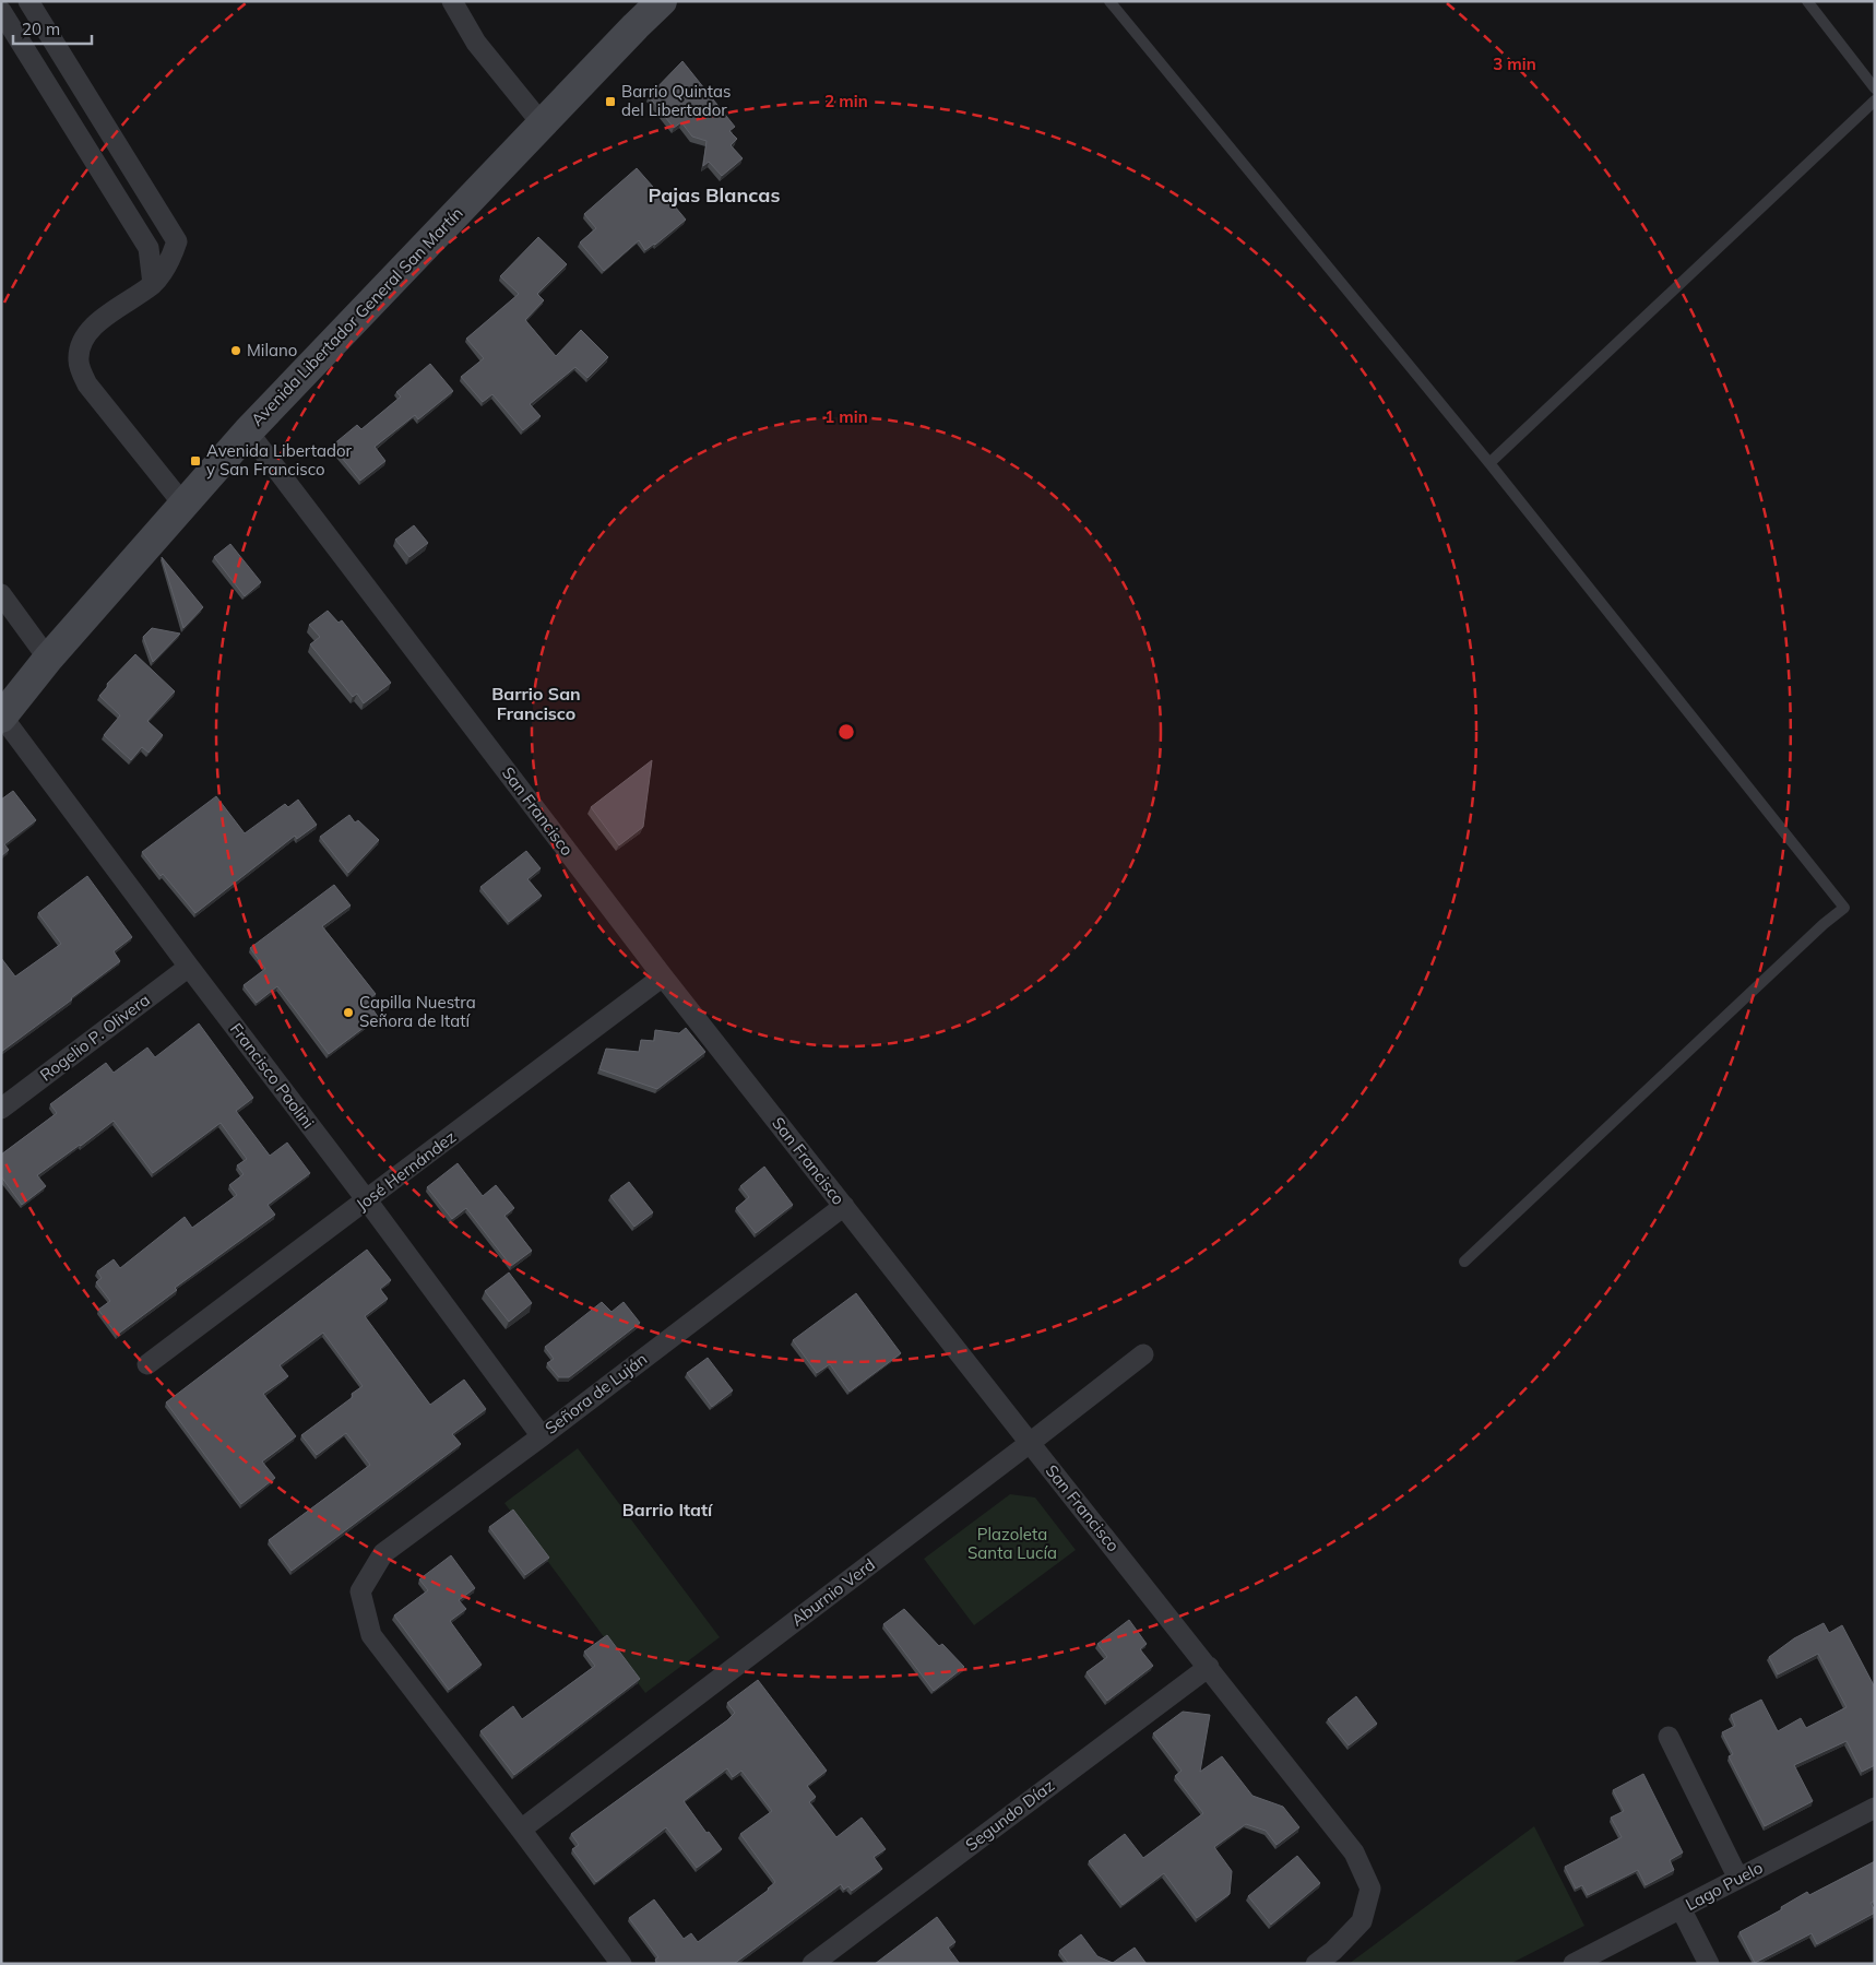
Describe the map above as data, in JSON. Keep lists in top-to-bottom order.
{
  "streets": {
    "main road": ["Avenida Libertador General San Martín"],
    "street": [
      "San Francisco",
      "Rogelio P. Olivera",
      "Francisco Paolini",
      "José Hernández",
      "Señora de Luján",
      "Aburnio Verd",
      "Segundo Díaz",
      "Lago Puelo"
    ]
  },
  "crossings": [
    ["Avenida Libertador General San Martín", "San Francisco"],
    ["Avenida Libertador General San Martín", "Francisco Paolini"],
    ["San Francisco", "José Hernández"],
    ["San Francisco", "Señora de Luján"],
    ["San Francisco", "Aburnio Verd"],
    ["San Francisco", "Segundo Díaz"],
    ["Rogelio P. Olivera", "Francisco Paolini"],
    ["Francisco Paolini", "José Hernández"],
    ["Francisco Paolini", "Señora de Luján"],
    ["Señora de Luján", "Aburnio Verd"]
  ],
  "districts": ["Pajas Blancas", "Barrio San Francisco", "Barrio Itatí"],
  "parks": ["Plazoleta Santa Lucía"],
  "places": {
    "transit": ["Barrio Quintas del Libertador", "Avenida Libertador y San Francisco"],
    "other": ["Milano", "Capilla Nuestra Señora de Itatí"]
  },
  "scale_bar": "20 m",
  "rings": ["3 min", "2 min", "1 min"]
}
